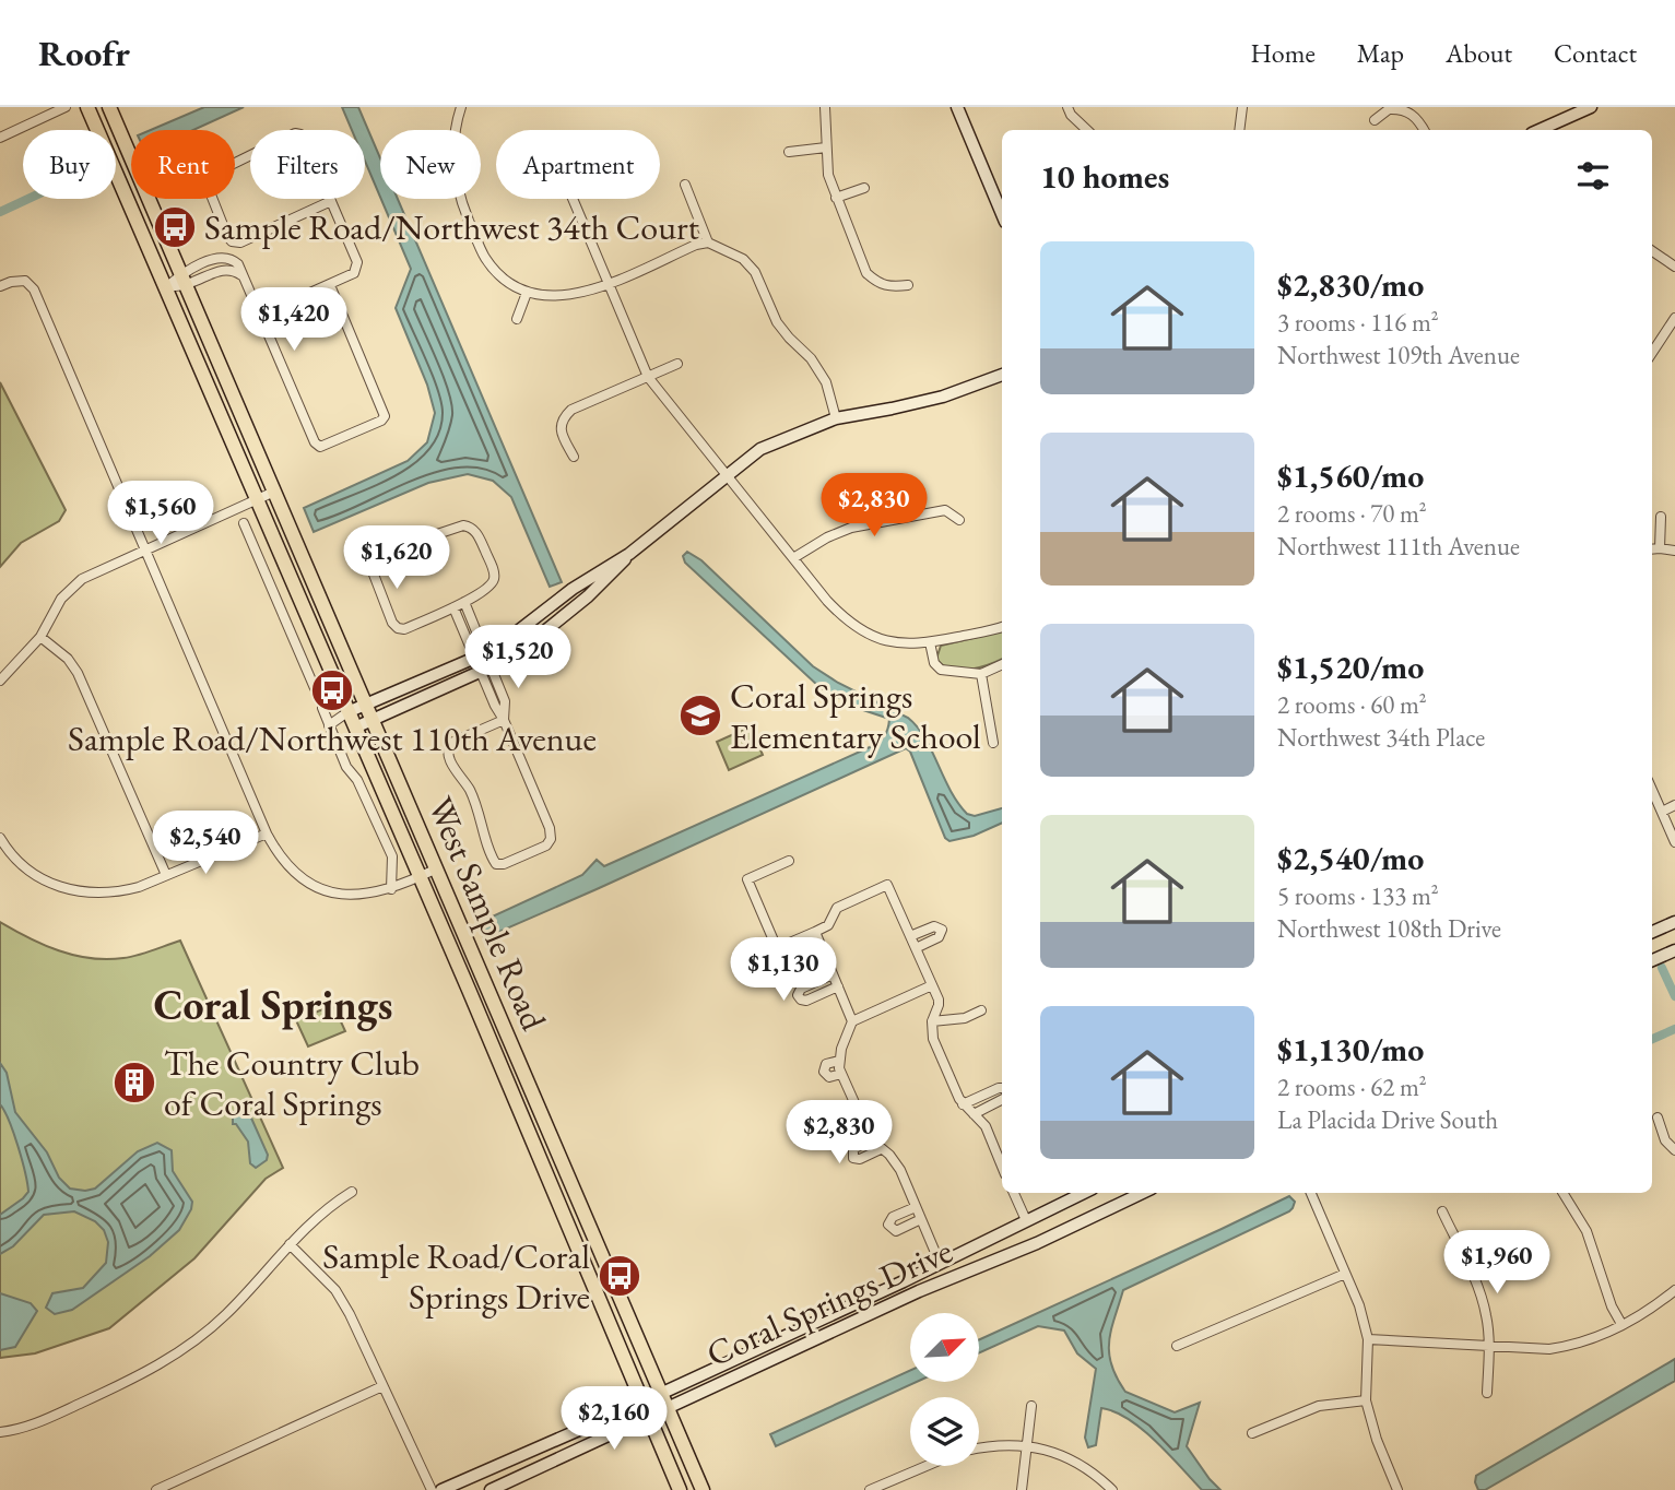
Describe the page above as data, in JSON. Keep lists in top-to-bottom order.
{
  "streets": {
    "main road": ["West Sample Road", "Coral Springs Drive"]
  },
  "crossings": [
    ["West Sample Road", "Coral Springs Drive"]
  ],
  "districts": ["Coral Springs"],
  "places": {
    "bus stop": ["Sample Road/Northwest 34th Court", "Sample Road/Northwest 110th Avenue", "Sample Road/Coral Springs Drive"],
    "school or university": ["Coral Springs Elementary School"],
    "building": ["The Country Club of Coral Springs"]
  },
  "north": "top right",
  "page": {
    "header": "Roofr",
    "nav": [
      "Home",
      "Map",
      "About",
      "Contact"
    ],
    "chip": [
      "Buy",
      "Rent",
      "Filters",
      "New",
      "Apartment"
    ],
    "heading": "10 homes",
    "list": [
      {
        "name": "$2,830/mo",
        "note": "3 rooms · 116 m² · Northwest 109th Avenue"
      },
      {
        "name": "$1,560/mo",
        "note": "2 rooms · 70 m² · Northwest 111th Avenue"
      },
      {
        "name": "$1,520/mo",
        "note": "2 rooms · 60 m² · Northwest 34th Place"
      },
      {
        "name": "$2,540/mo",
        "note": "5 rooms · 133 m² · Northwest 108th Drive"
      },
      {
        "name": "$1,130/mo",
        "note": "2 rooms · 62 m² · La Placida Drive South"
      }
    ],
    "price": [
      "$1,420",
      "$2,830",
      "$1,560",
      "$1,620",
      "$1,520",
      "$2,540",
      "$1,130",
      "$2,830",
      "$1,960",
      "$2,160"
    ]
  }
}
